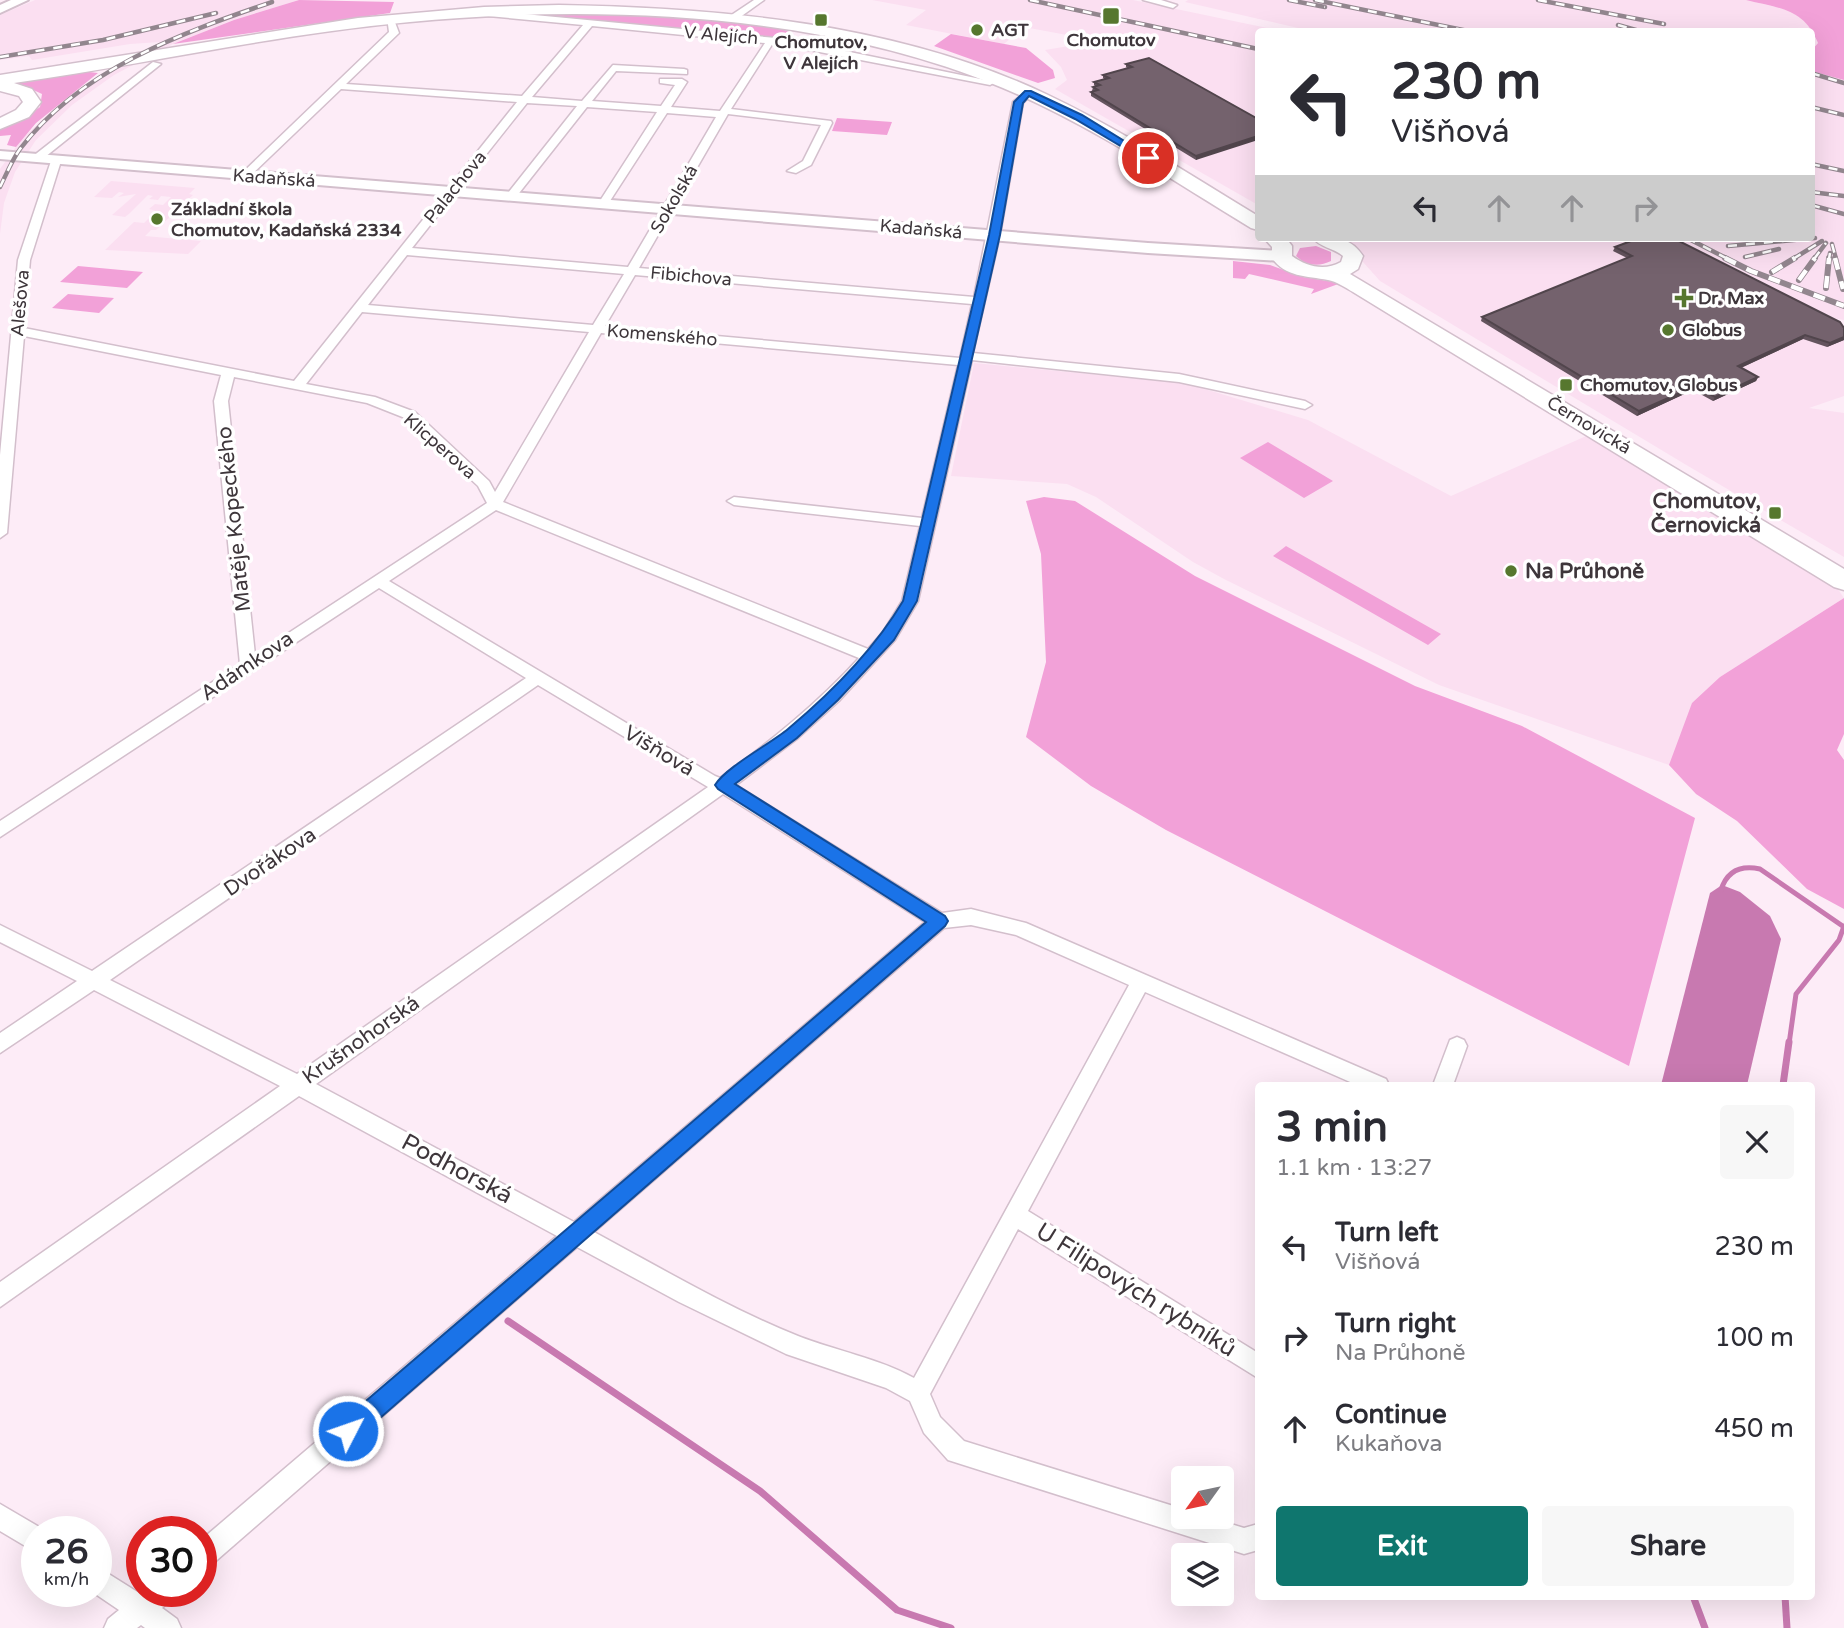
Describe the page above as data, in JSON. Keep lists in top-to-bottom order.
{
  "streets": {
    "highway": ["Černovická"],
    "street": [
      "V Alejích",
      "Kadaňská",
      "Palachova",
      "Sokolská",
      "Fibichova",
      "Alešova",
      "Komenského",
      "Klicperova",
      "Matěje Kopeckého",
      "Adámkova",
      "Višňová",
      "Dvořákova",
      "Krušnohorská",
      "Podhorská",
      "U Filipových rybníků"
    ]
  },
  "crossings": [
    ["V Alejích", "Palachova"],
    ["V Alejích", "Sokolská"],
    ["Kadaňská", "Palachova"],
    ["Kadaňská", "Sokolská"],
    ["Kadaňská", "Alešova"],
    ["Kadaňská", "Černovická"],
    ["Palachova", "Fibichova"],
    ["Palachova", "Komenského"],
    ["Palachova", "Klicperova"],
    ["Sokolská", "Fibichova"],
    ["Sokolská", "Komenského"],
    ["Sokolská", "Klicperova"],
    ["Sokolská", "Adámkova"],
    ["Alešova", "Klicperova"],
    ["Klicperova", "Matěje Kopeckého"],
    ["Klicperova", "Adámkova"],
    ["Matěje Kopeckého", "Adámkova"],
    ["Adámkova", "Višňová"],
    ["Višňová", "Dvořákova"],
    ["Višňová", "Krušnohorská"],
    ["Dvořákova", "Podhorská"],
    ["Krušnohorská", "Podhorská"],
    ["Podhorská", "U Filipových rybníků"]
  ],
  "places": {
    "transit": [
      "Chomutov",
      "Chomutov, V Alejích",
      "Chomutov, Globus",
      "Chomutov, Černovická"
    ],
    "other": [
      "AGT",
      "Základní škola Chomutov, Kadaňská 2334",
      "Globus",
      "Na Průhoně"
    ],
    "health": ["Dr. Max"]
  },
  "north": "bottom left",
  "page": {
    "turn": ["230 m", "Višňová"],
    "heading": ["3 min", "1.1 km · 13:27"],
    "list": [
      {
        "name": "Turn left",
        "note": "Višňová",
        "value": "230 m"
      },
      {
        "name": "Turn right",
        "note": "Na Průhoně",
        "value": "100 m"
      },
      {
        "name": "Continue",
        "note": "Kukaňova",
        "value": "450 m"
      }
    ],
    "buttons": ["Exit", "Share"],
    "speed": "26 km/h",
    "limit": "30"
  }
}
